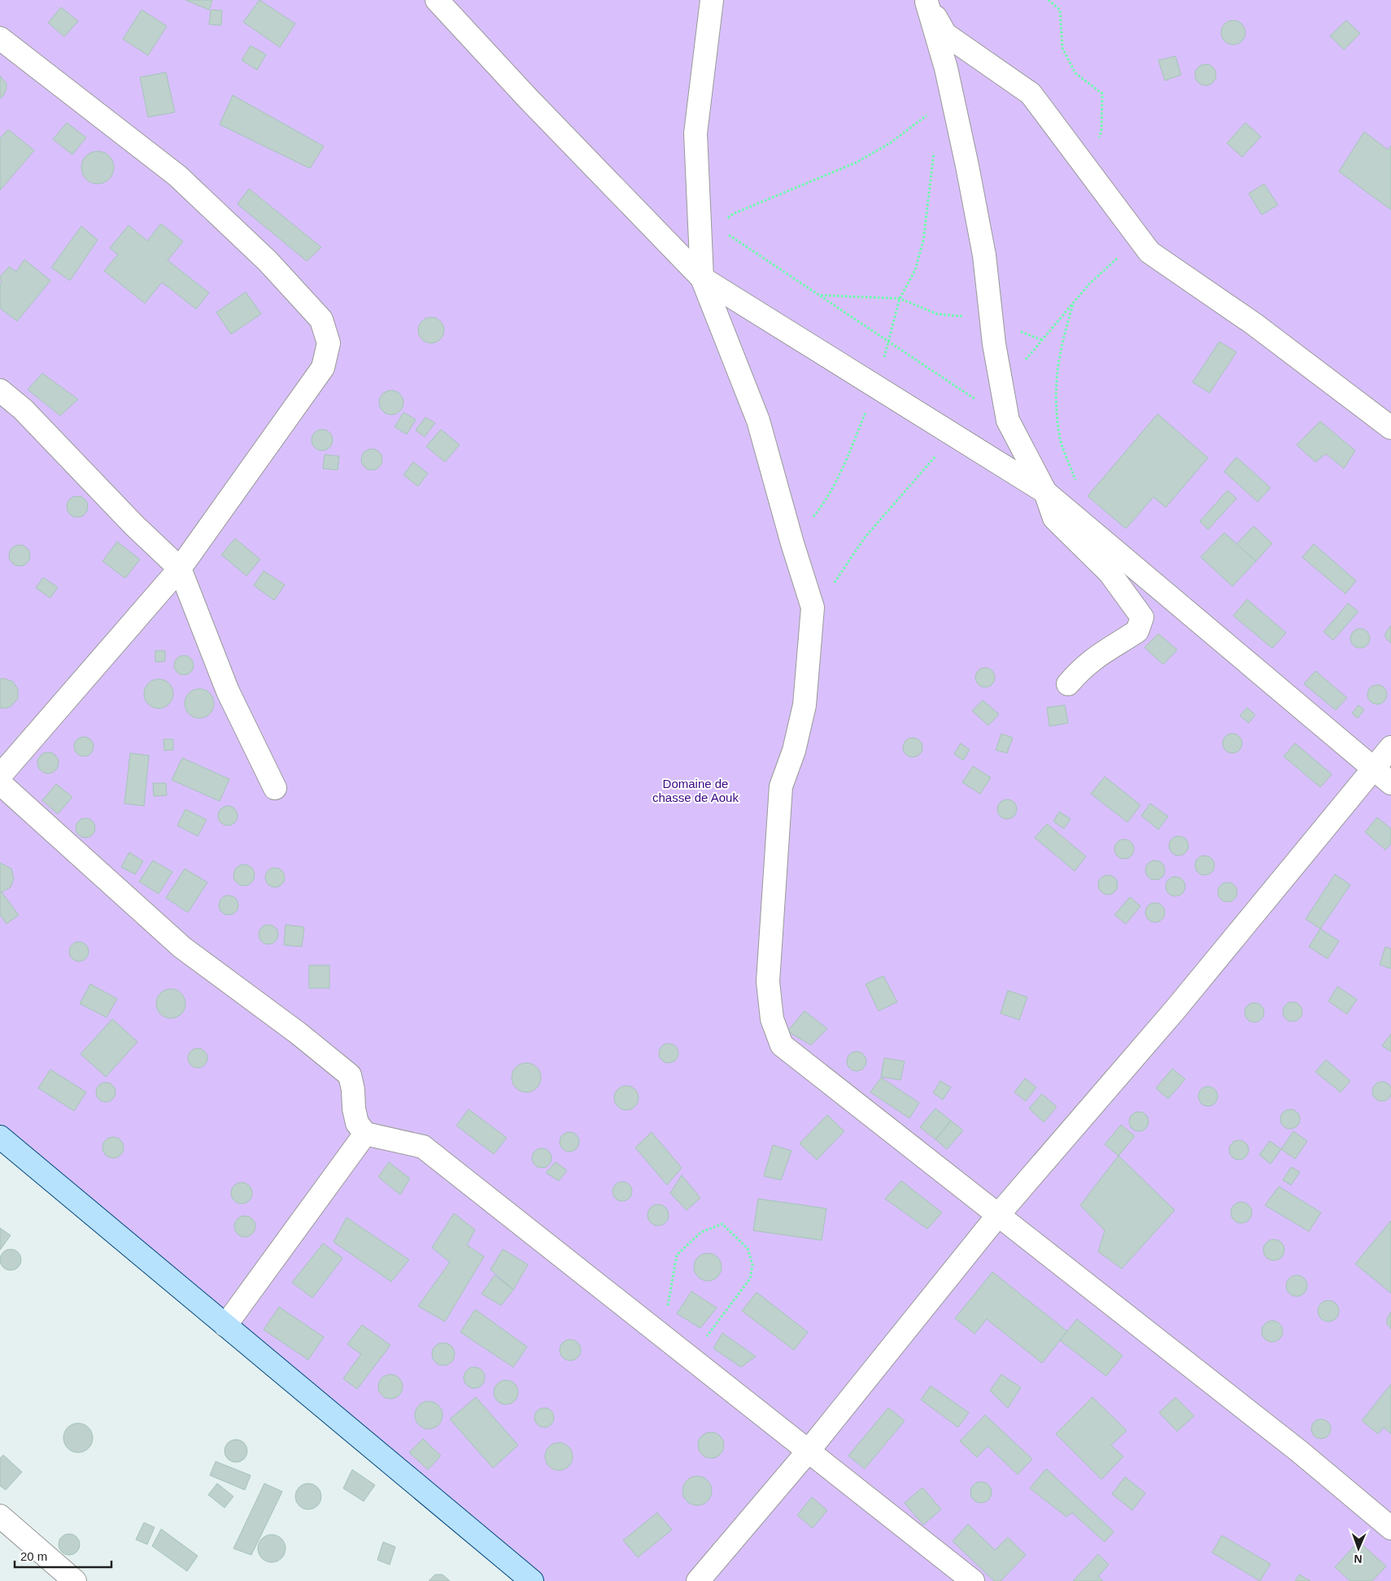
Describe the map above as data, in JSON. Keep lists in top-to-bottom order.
{
  "parks": ["Domaine de chasse de Aouk"],
  "scale_bar": "20 m",
  "north": "bottom"
}
